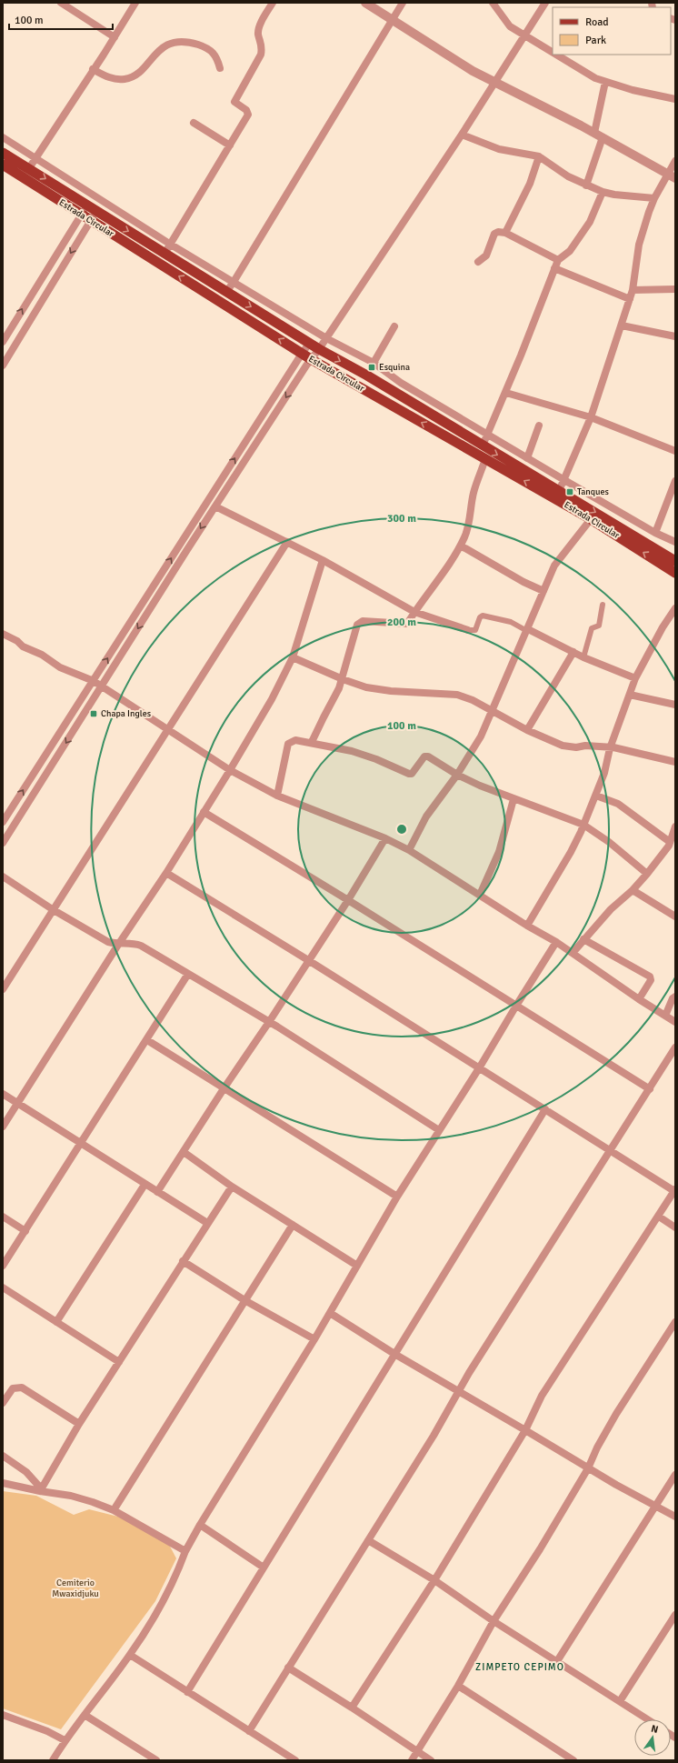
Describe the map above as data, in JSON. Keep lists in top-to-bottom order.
{
  "streets": {
    "main road": ["Estrada Circular"]
  },
  "districts": ["ZIMPETO CEPIMO"],
  "parks": ["Cemiterio Mwaxidjuku"],
  "places": {
    "transit": ["Esquina", "Tanques", "Chapa Ingles"]
  },
  "legend": ["Road", "Park"],
  "scale_bar": "100 m",
  "north": "top",
  "rings": ["300 m", "200 m", "100 m"]
}
